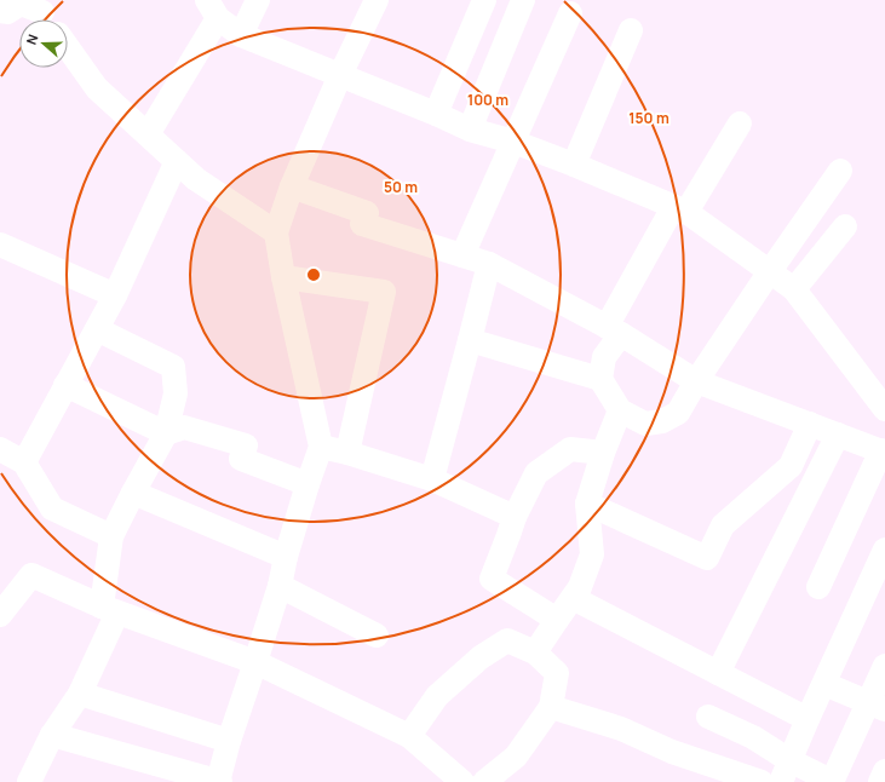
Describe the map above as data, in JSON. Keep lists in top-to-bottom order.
{
  "north": "left",
  "rings": ["100 m", "150 m", "50 m"]
}
